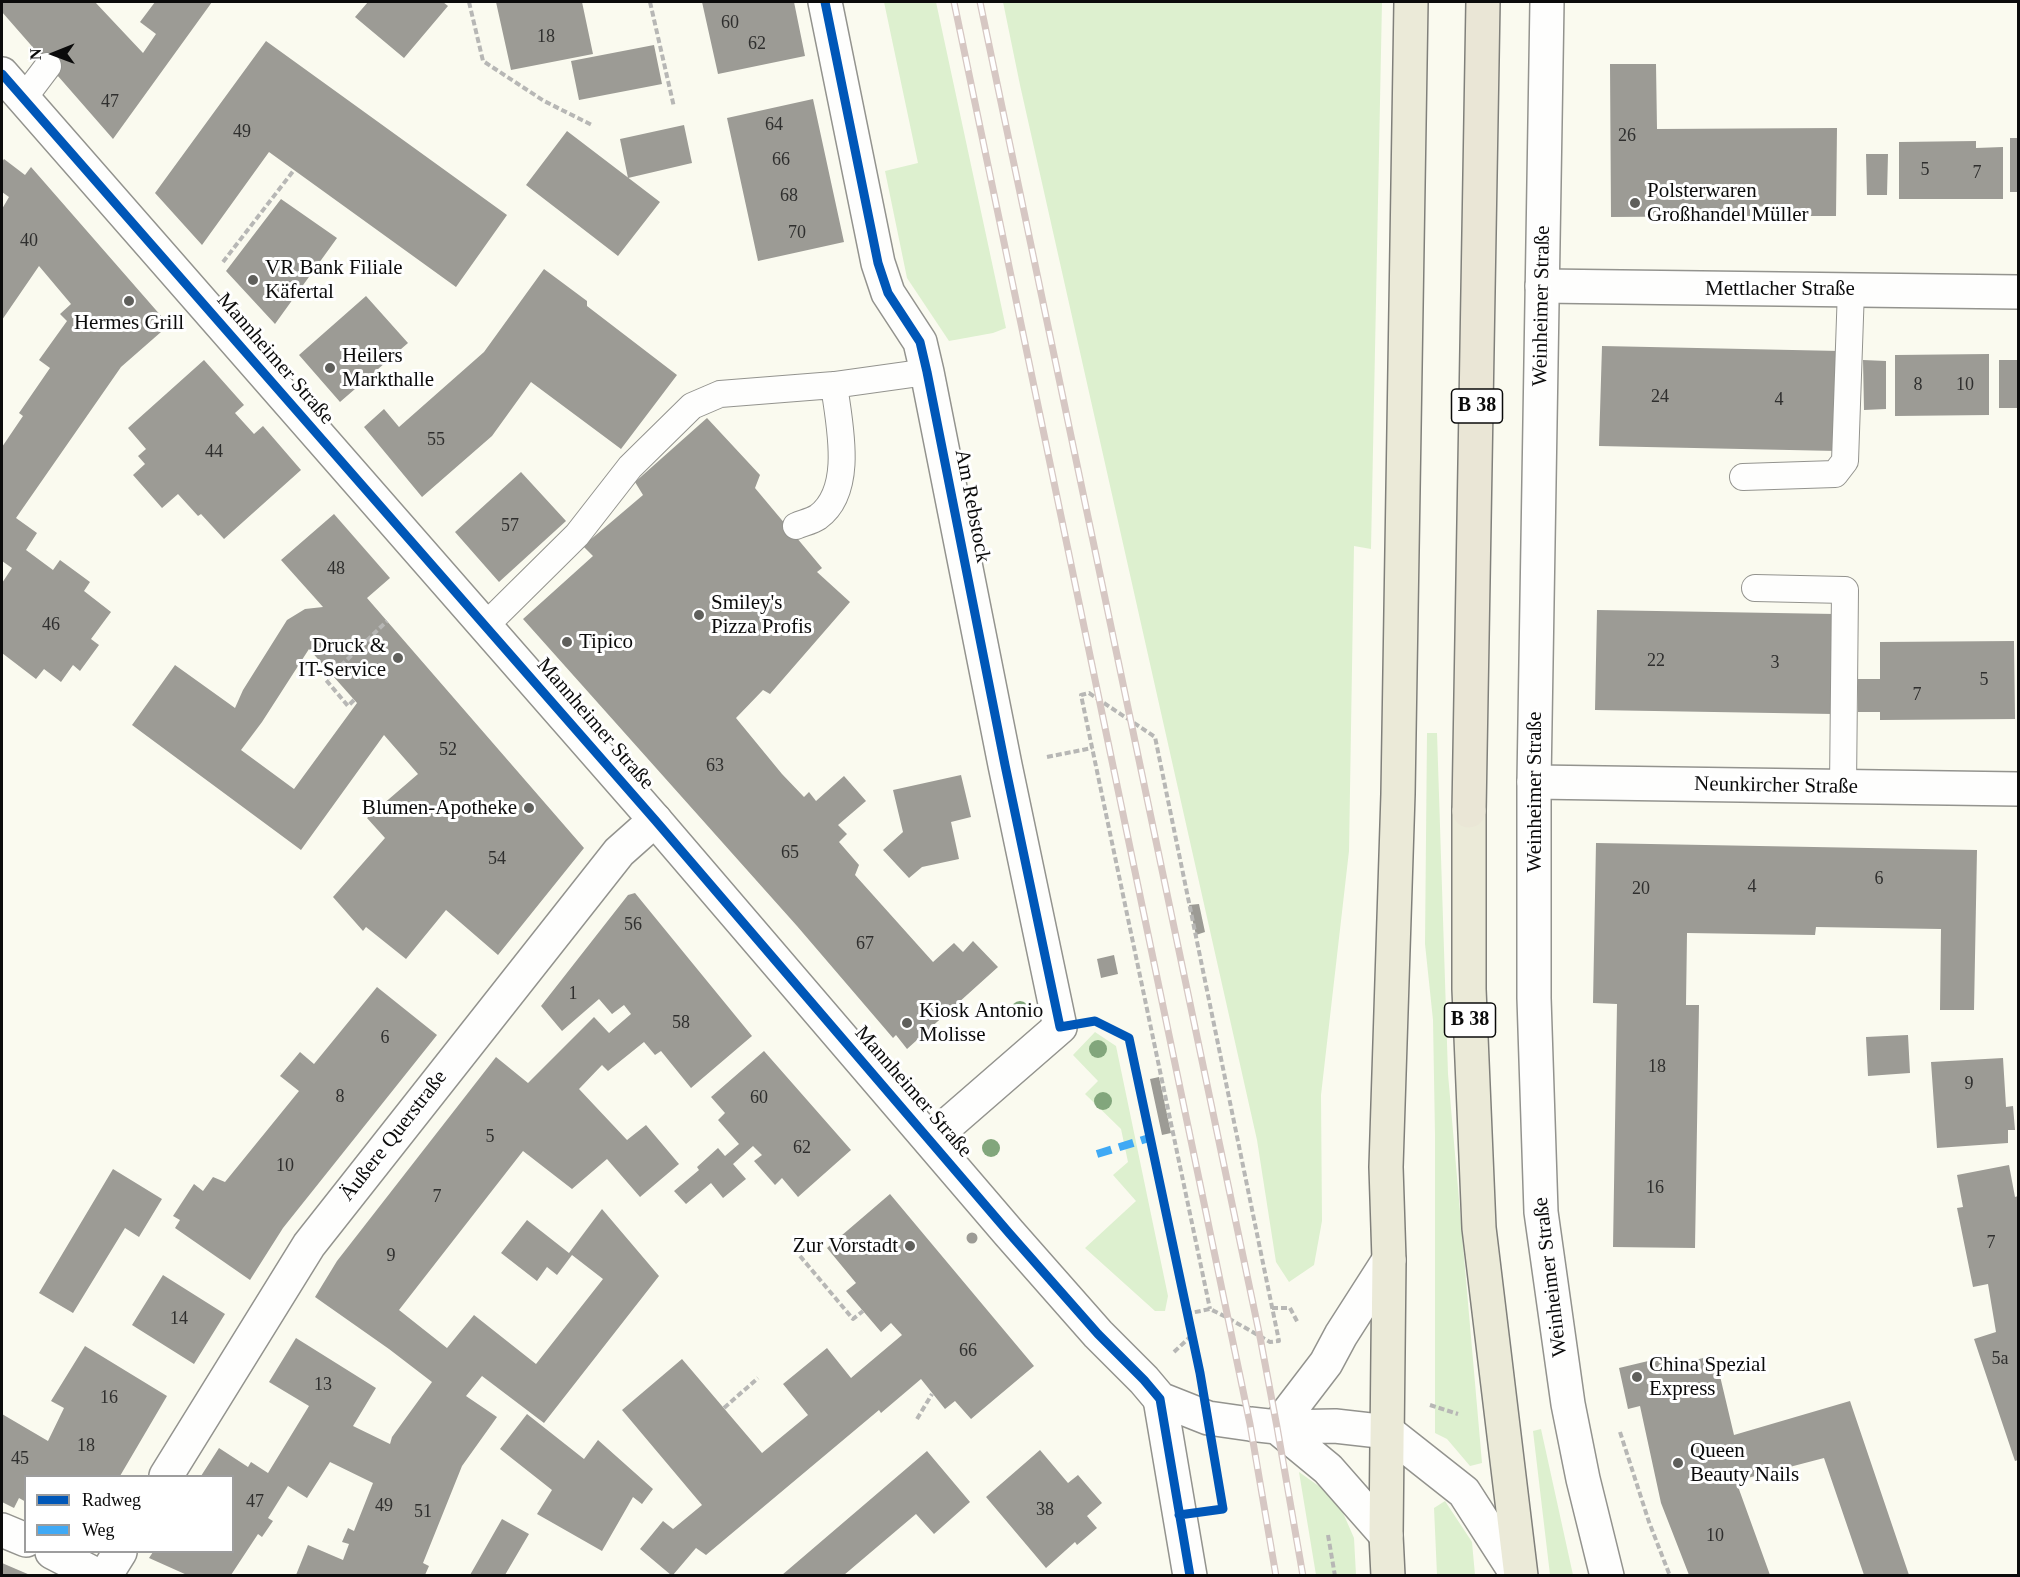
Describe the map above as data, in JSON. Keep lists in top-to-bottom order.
{
  "streets": {
    "highway": ["B 38"],
    "street": [
      "Mettlacher Straße",
      "Weinheimer Straße",
      "Mannheimer Straße",
      "Am Rebstock",
      "Neunkircher Straße",
      "Äußere Querstraße"
    ]
  },
  "crossings": [
    ["Mettlacher Straße", "Weinheimer Straße"],
    ["Weinheimer Straße", "Neunkircher Straße"],
    ["Mannheimer Straße", "Äußere Querstraße"]
  ],
  "places": [
    "Polsterwaren Großhandel Müller",
    "VR Bank Filiale Käfertal",
    "Hermes Grill",
    "Heilers Markthalle",
    "Smiley's Pizza Profis",
    "Tipico",
    "Druck & IT-Service",
    "Blumen-Apotheke",
    "Kiosk Antonio Molisse",
    "Zur Vorstadt",
    "China Spezial Express",
    "Queen Beauty Nails"
  ],
  "house_numbers": [
    "60",
    "18",
    "62",
    "47",
    "64",
    "49",
    "26",
    "66",
    "5",
    "7",
    "68",
    "70",
    "40",
    "8",
    "10",
    "24",
    "4",
    "55",
    "44",
    "57",
    "48",
    "46",
    "22",
    "3",
    "5",
    "7",
    "52",
    "63",
    "65",
    "54",
    "6",
    "4",
    "20",
    "56",
    "67",
    "1",
    "58",
    "6",
    "18",
    "9",
    "8",
    "60",
    "5",
    "62",
    "10",
    "16",
    "7",
    "7",
    "9",
    "14",
    "66",
    "5a",
    "13",
    "16",
    "18",
    "45",
    "47",
    "49",
    "38",
    "51",
    "10"
  ],
  "legend": ["Radweg", "Weg"],
  "north": "left"
}
